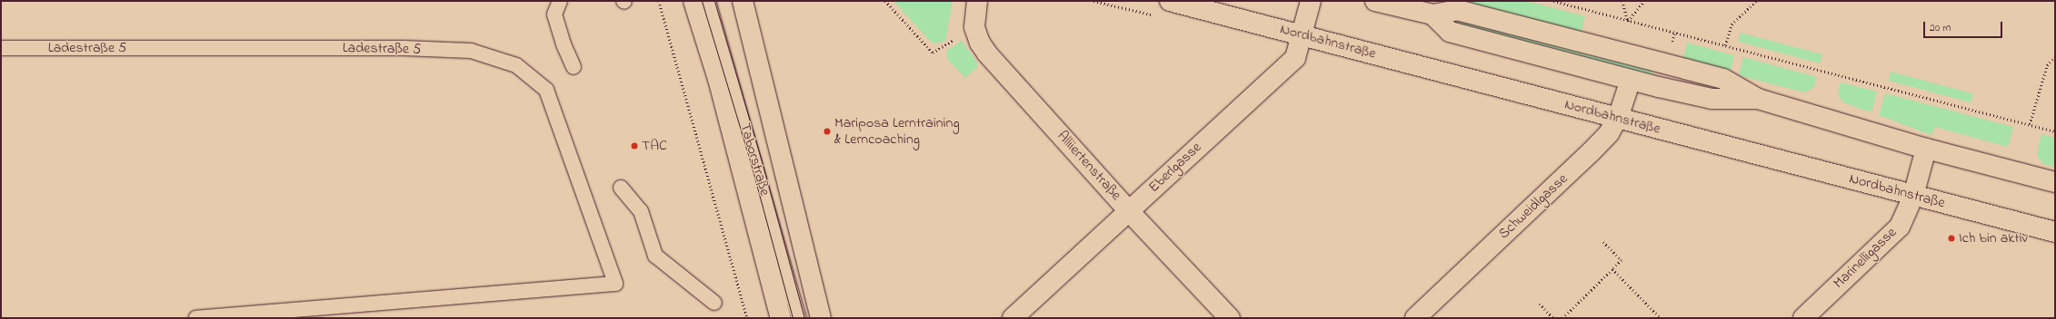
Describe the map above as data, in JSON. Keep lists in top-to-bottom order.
{
  "streets": {
    "street": [
      "Nordbahnstraße",
      "Taborstraße",
      "Alliiertenstraße",
      "Eberlgasse",
      "Schweidlgasse",
      "Marinelligasse"
    ],
    "lane": ["Ladestraße 5"]
  },
  "crossings": [
    ["Nordbahnstraße", "Eberlgasse"],
    ["Nordbahnstraße", "Schweidlgasse"],
    ["Nordbahnstraße", "Marinelligasse"],
    ["Alliiertenstraße", "Eberlgasse"]
  ],
  "places": ["Mariposa Lerntraining & Lerncoaching", "TAC", "Ich bin aktiv"],
  "scale_bar": "20 m"
}
